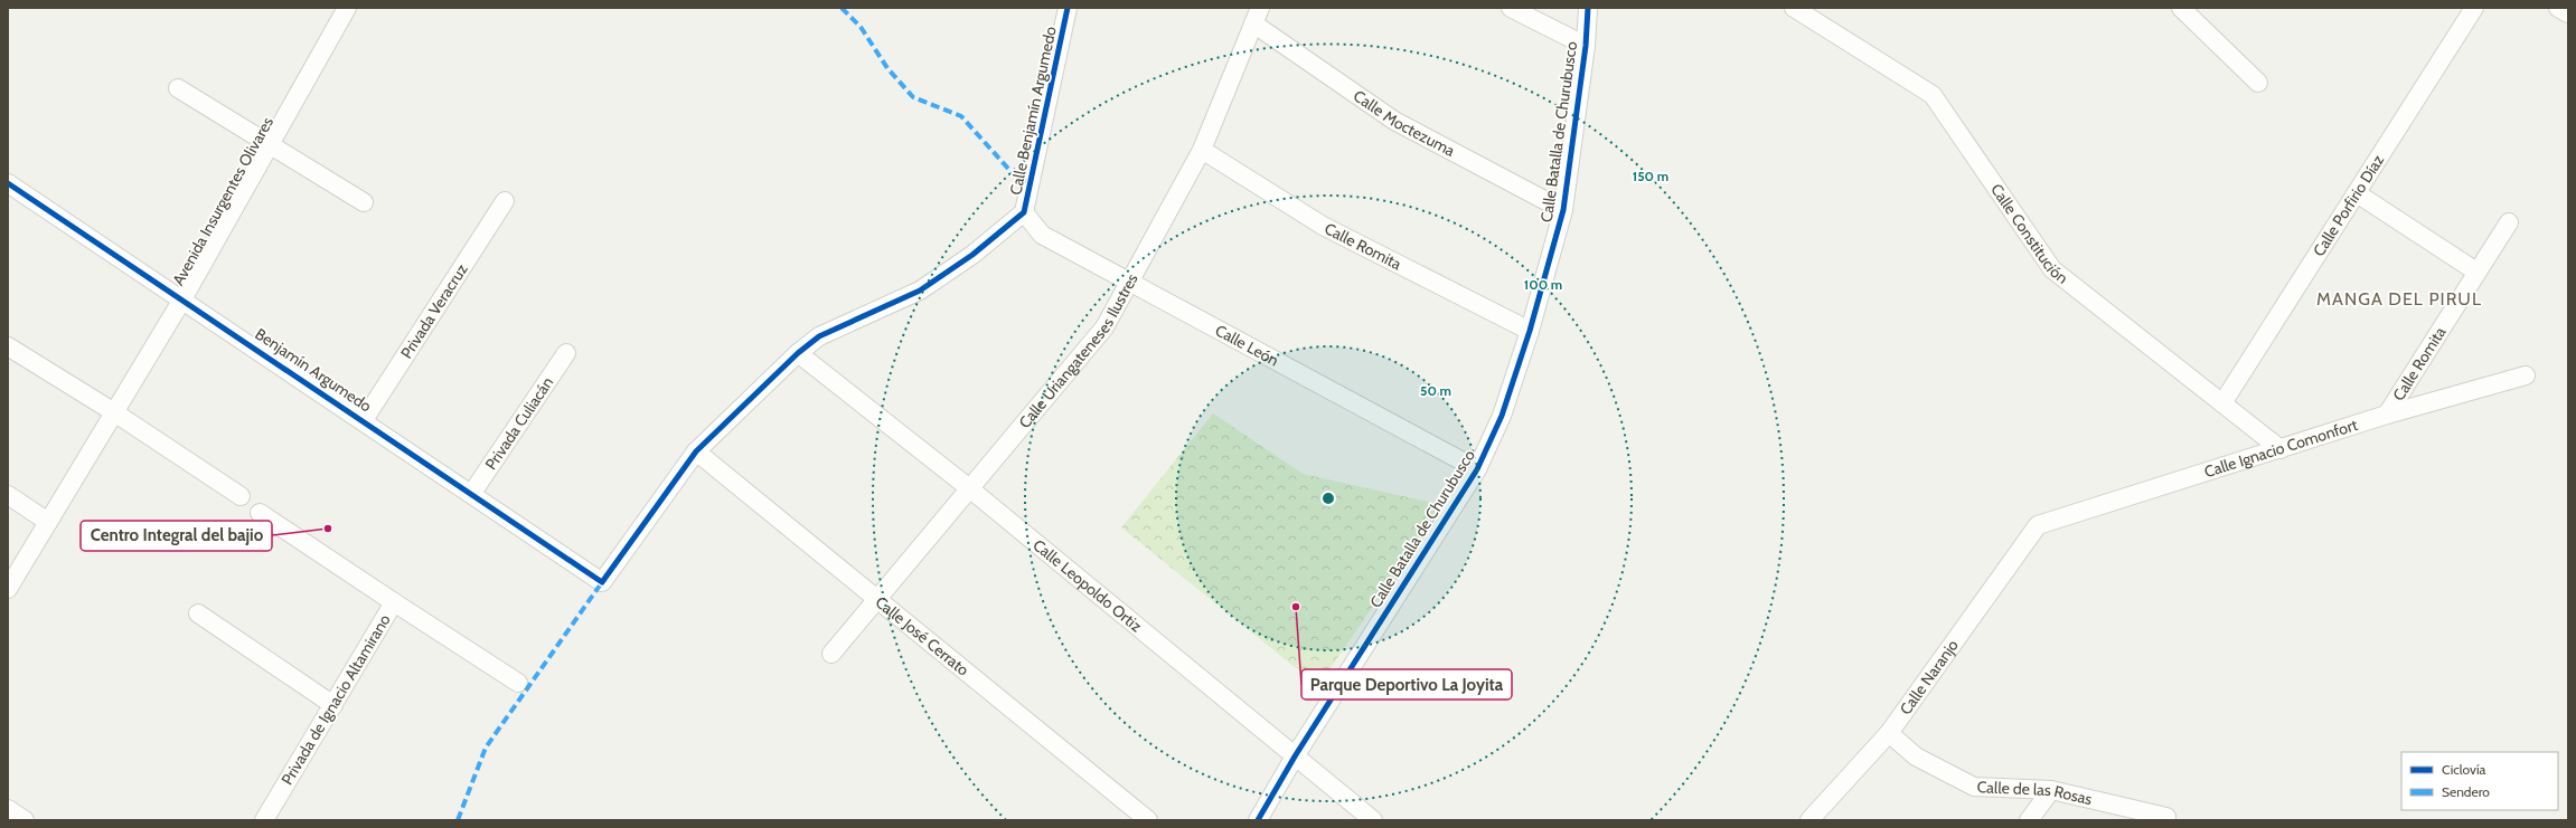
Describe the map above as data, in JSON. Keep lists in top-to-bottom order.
{
  "streets": {
    "street": [
      "Calle Benjamín Argumedo",
      "Calle Moctezuma",
      "Calle Batalla de Churubusco",
      "Avenida Insurgentes Olivares",
      "Calle Porfirio Díaz",
      "Calle Constitución",
      "Calle Romita",
      "Privada Veracruz",
      "Calle León",
      "Calle Uriangateneses Ilustres",
      "Benjamín Argumedo",
      "Privada Culiacán",
      "Calle Ignacio Comonfort",
      "Calle Leopoldo Ortiz",
      "Calle José Cerrato",
      "Calle Naranjo",
      "Privada de Ignacio Altamirano",
      "Calle de las Rosas"
    ]
  },
  "crossings": [
    ["Calle Benjamín Argumedo", "Calle León"],
    ["Calle Benjamín Argumedo", "Benjamín Argumedo"],
    ["Calle Benjamín Argumedo", "Calle Leopoldo Ortiz"],
    ["Calle Benjamín Argumedo", "Calle José Cerrato"],
    ["Calle Moctezuma", "Calle Batalla de Churubusco"],
    ["Calle Moctezuma", "Calle Uriangateneses Ilustres"],
    ["Calle Batalla de Churubusco", "Calle Romita"],
    ["Calle Batalla de Churubusco", "Calle León"],
    ["Calle Batalla de Churubusco", "Calle Leopoldo Ortiz"],
    ["Avenida Insurgentes Olivares", "Benjamín Argumedo"],
    ["Calle Porfirio Díaz", "Calle Constitución"],
    ["Calle Constitución", "Calle Ignacio Comonfort"],
    ["Calle Romita", "Calle Uriangateneses Ilustres"],
    ["Calle Romita", "Calle Ignacio Comonfort"],
    ["Privada Veracruz", "Benjamín Argumedo"],
    ["Calle León", "Calle Uriangateneses Ilustres"],
    ["Calle Uriangateneses Ilustres", "Calle Leopoldo Ortiz"],
    ["Calle Uriangateneses Ilustres", "Calle José Cerrato"],
    ["Benjamín Argumedo", "Privada Culiacán"],
    ["Calle Ignacio Comonfort", "Calle Naranjo"],
    ["Calle Naranjo", "Calle de las Rosas"]
  ],
  "districts": ["MANGA DEL PIRUL"],
  "places": ["Centro Integral del bajio", "Parque Deportivo La Joyita"],
  "legend": ["Ciclovía", "Sendero"],
  "rings": ["150 m", "100 m", "50 m"]
}
